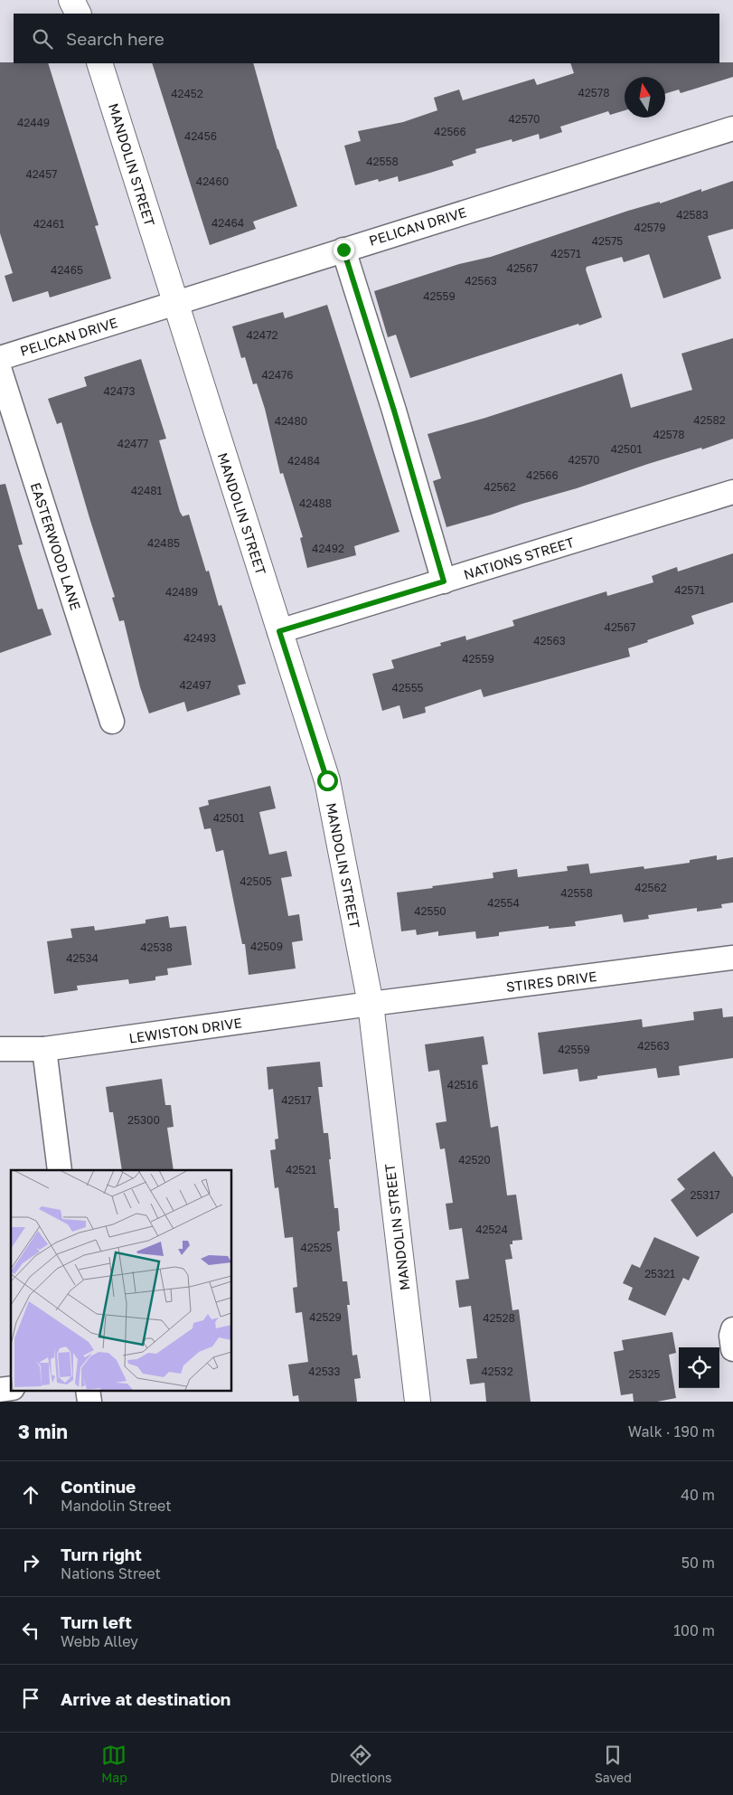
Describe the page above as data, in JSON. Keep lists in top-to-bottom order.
{
  "streets": {
    "street": [
      "MANDOLIN STREET",
      "PELICAN DRIVE",
      "EASTERWOOD LANE",
      "NATIONS STREET",
      "STIRES DRIVE",
      "LEWISTON DRIVE"
    ]
  },
  "crossings": [
    ["MANDOLIN STREET", "PELICAN DRIVE"],
    ["MANDOLIN STREET", "NATIONS STREET"],
    ["MANDOLIN STREET", "STIRES DRIVE"],
    ["MANDOLIN STREET", "LEWISTON DRIVE"],
    ["STIRES DRIVE", "LEWISTON DRIVE"]
  ],
  "house_numbers": [
    "42578",
    "42452",
    "42570",
    "42449",
    "42566",
    "42456",
    "42558",
    "42457",
    "42460",
    "42583",
    "42464",
    "42461",
    "42579",
    "42575",
    "42571",
    "42567",
    "42465",
    "42563",
    "42559",
    "42472",
    "42476",
    "42473",
    "42582",
    "42480",
    "42578",
    "42477",
    "42501",
    "42570",
    "42484",
    "42566",
    "42562",
    "42481",
    "42488",
    "42485",
    "42492",
    "42571",
    "42489",
    "42567",
    "42493",
    "42563",
    "42559",
    "42497",
    "42555",
    "42501",
    "42505",
    "42562",
    "42558",
    "42554",
    "42550",
    "42509",
    "42538",
    "42534",
    "42563",
    "42559",
    "42516",
    "42517",
    "25300",
    "42520",
    "42521",
    "25317",
    "42524",
    "42525",
    "25321",
    "42529",
    "42528",
    "42533",
    "42532",
    "25325"
  ],
  "north": "top",
  "page": {
    "search": "Search here",
    "heading": ["3 min", "Walk · 190 m"],
    "list": [
      ["Continue", "Mandolin Street", "40 m"],
      ["Turn right", "Nations Street", "50 m"],
      ["Turn left", "Webb Alley", "100 m"],
      "Arrive at destination"
    ],
    "nav": ["Map", "Directions", "Saved"]
  }
}
